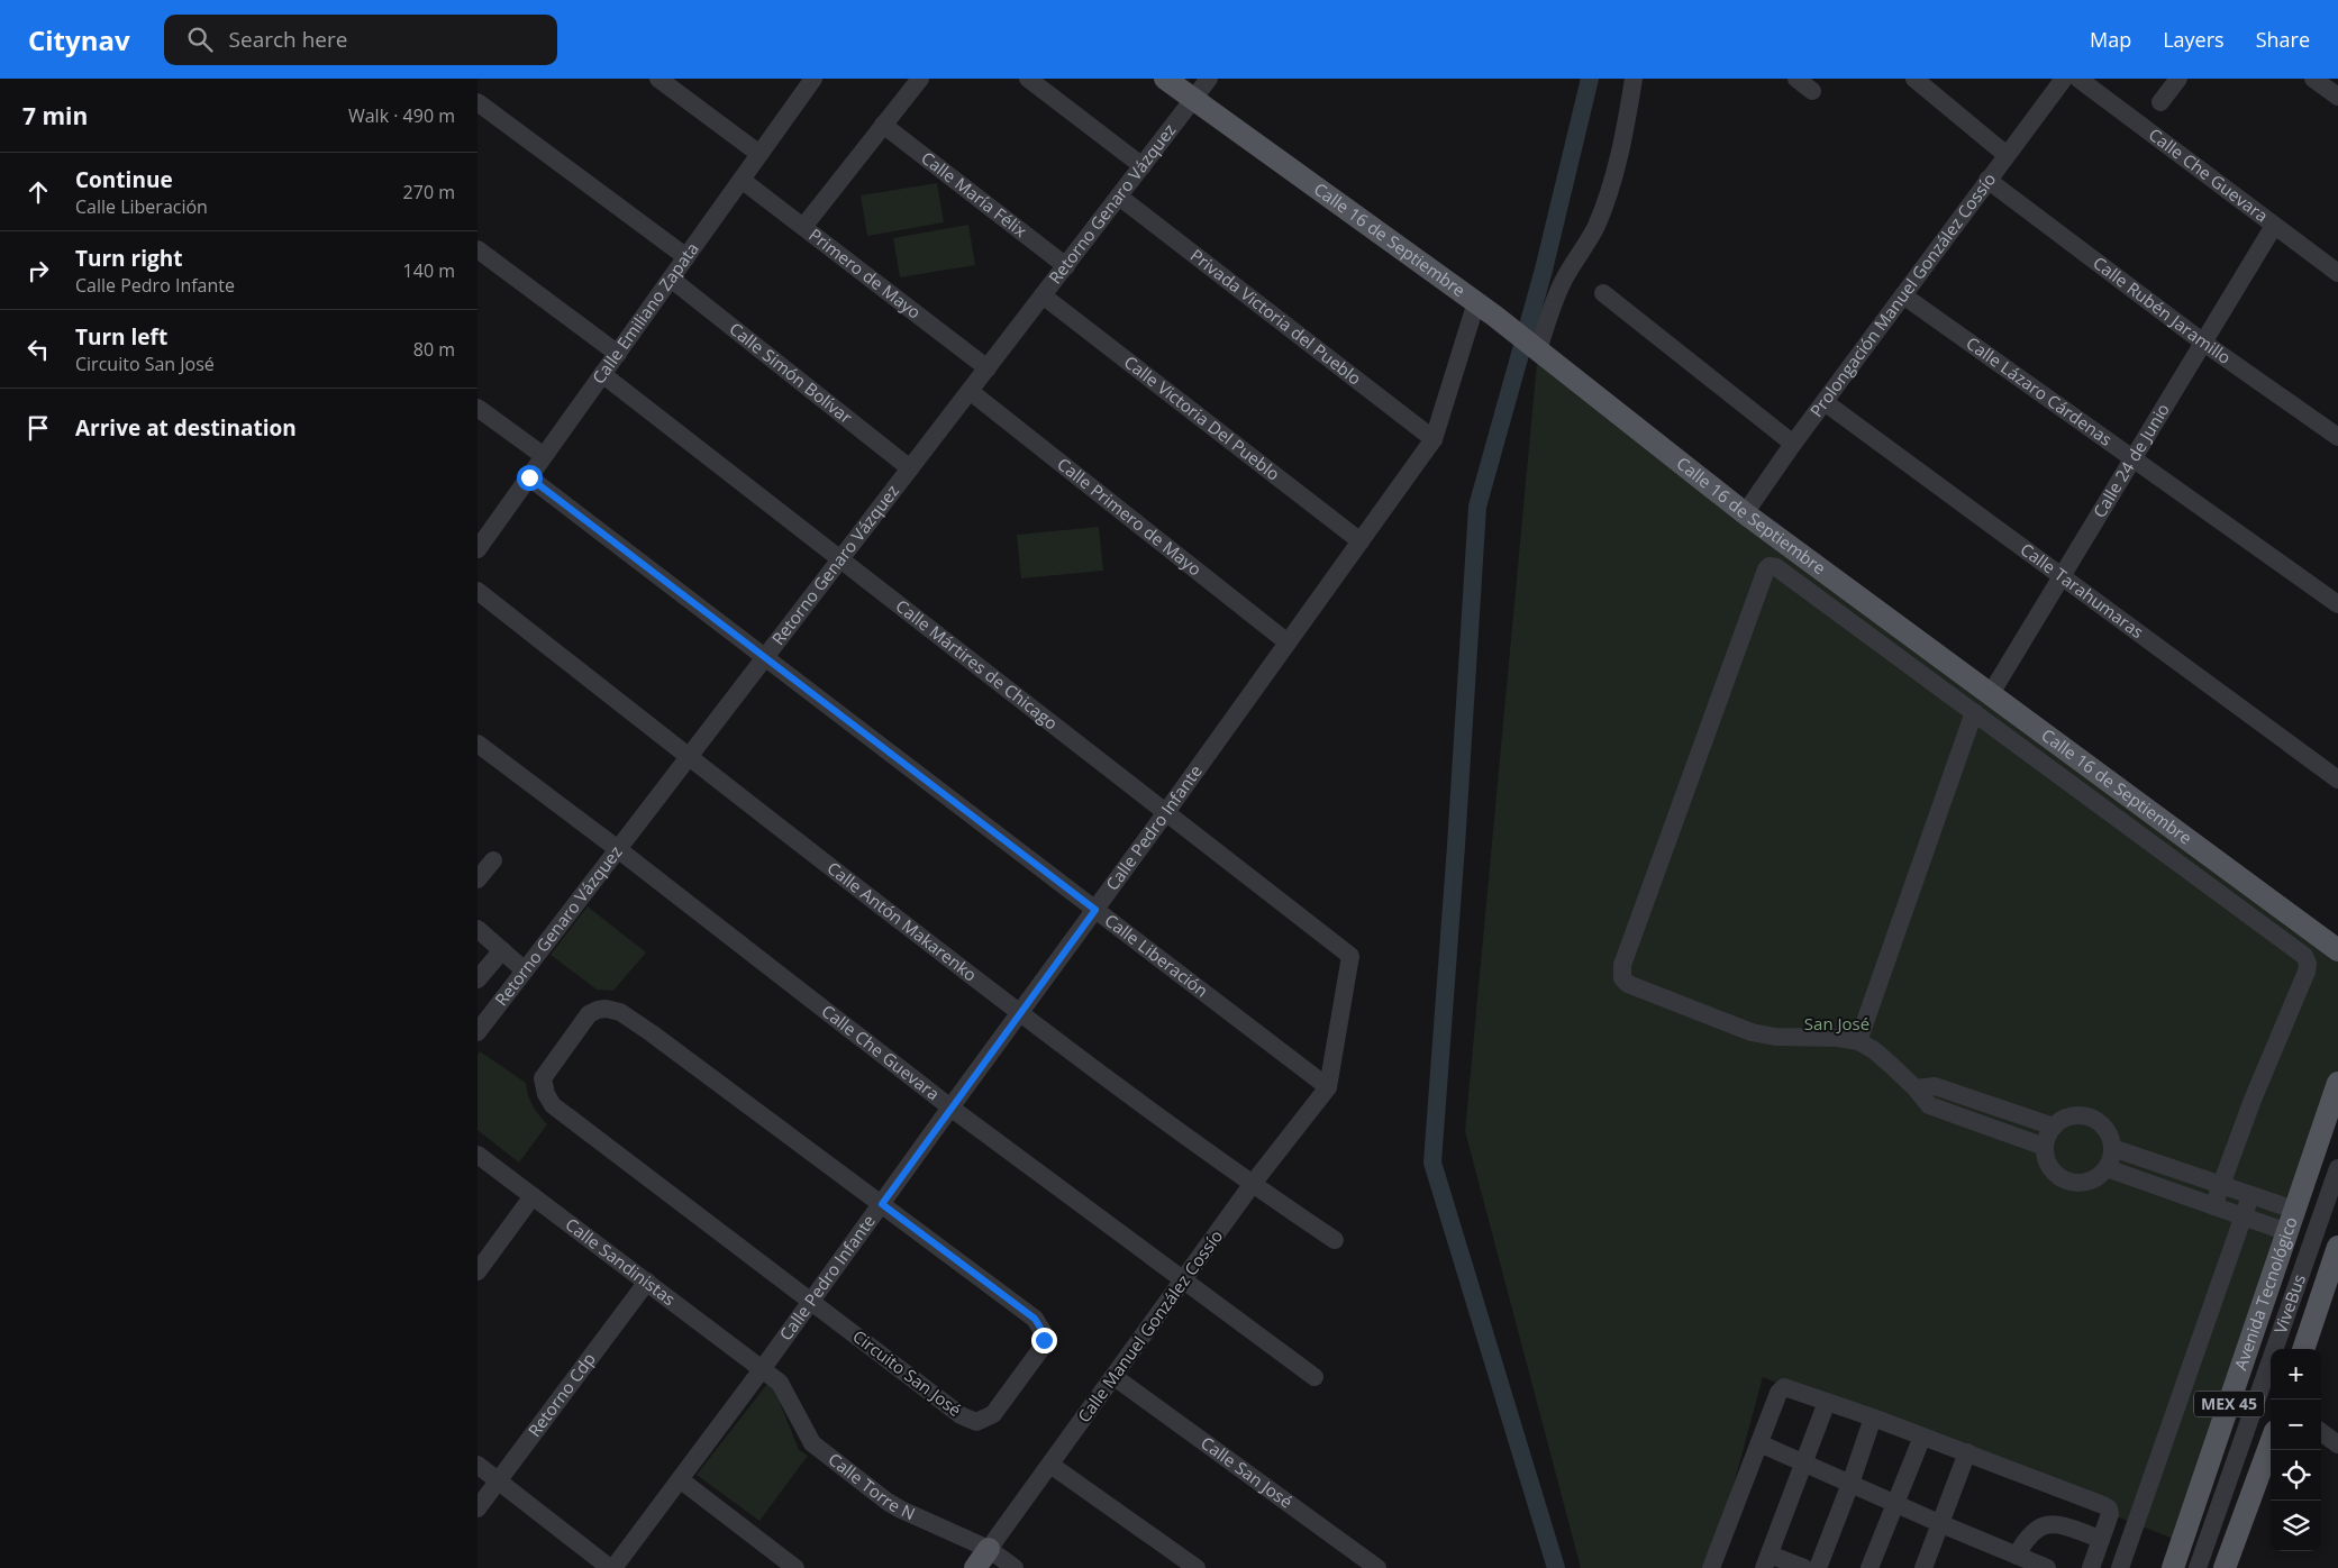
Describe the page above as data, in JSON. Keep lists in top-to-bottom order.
{
  "streets": {
    "main road": [
      "Calle 16 de Septiembre",
      "Avenida Tecnológico",
      "Calle Manuel González Cossío",
      "MEX 45"
    ],
    "street": [
      "Calle Che Guevara",
      "Calle María Félix",
      "Retorno Genaro Vázquez",
      "Primero de Mayo",
      "Prolongación Manuel González Cossío",
      "Calle Rubén Jaramillo",
      "Calle Emiliano Zapata",
      "Privada Victoria del Pueblo",
      "Calle Simón Bolívar",
      "Calle Lázaro Cárdenas",
      "Calle Victoria Del Pueblo",
      "Calle 24 de Junio",
      "Calle Primero de Mayo",
      "Calle Tarahumaras",
      "Calle Mártires de Chicago",
      "Calle Pedro Infante",
      "Calle Antón Makarenko",
      "Calle Liberación",
      "Calle Sandinistas",
      "ViveBus",
      "Circuito San José",
      "Retorno Cdp",
      "Calle San José",
      "Calle Torre N"
    ]
  },
  "crossings": [
    ["Calle Che Guevara", "Retorno Genaro Vázquez"],
    ["Calle Che Guevara", "Calle 24 de Junio"],
    ["Calle Che Guevara", "Calle Pedro Infante"],
    ["Calle Che Guevara", "Calle Manuel González Cossío"],
    ["Calle María Félix", "Retorno Genaro Vázquez"],
    ["Retorno Genaro Vázquez", "Calle 16 de Septiembre"],
    ["Retorno Genaro Vázquez", "Primero de Mayo"],
    ["Retorno Genaro Vázquez", "Privada Victoria del Pueblo"],
    ["Retorno Genaro Vázquez", "Calle Simón Bolívar"],
    ["Retorno Genaro Vázquez", "Calle Victoria Del Pueblo"],
    ["Retorno Genaro Vázquez", "Calle Primero de Mayo"],
    ["Retorno Genaro Vázquez", "Calle Mártires de Chicago"],
    ["Retorno Genaro Vázquez", "Calle Antón Makarenko"],
    ["Retorno Genaro Vázquez", "Calle Liberación"],
    ["Calle 16 de Septiembre", "Prolongación Manuel González Cossío"],
    ["Calle 16 de Septiembre", "Calle 24 de Junio"],
    ["Calle 16 de Septiembre", "Calle Pedro Infante"],
    ["Primero de Mayo", "Calle Emiliano Zapata"],
    ["Prolongación Manuel González Cossío", "Calle Rubén Jaramillo"],
    ["Prolongación Manuel González Cossío", "Calle Lázaro Cárdenas"],
    ["Prolongación Manuel González Cossío", "Calle Tarahumaras"],
    ["Calle Rubén Jaramillo", "Calle 24 de Junio"],
    ["Calle Emiliano Zapata", "Calle Simón Bolívar"],
    ["Calle Emiliano Zapata", "Calle Mártires de Chicago"],
    ["Calle Emiliano Zapata", "Calle Liberación"],
    ["Privada Victoria del Pueblo", "Calle Pedro Infante"],
    ["Calle Lázaro Cárdenas", "Calle 24 de Junio"],
    ["Calle Victoria Del Pueblo", "Calle Pedro Infante"],
    ["Calle 24 de Junio", "Calle Tarahumaras"],
    ["Calle Primero de Mayo", "Calle Pedro Infante"],
    ["Calle Mártires de Chicago", "Calle Pedro Infante"],
    ["Calle Mártires de Chicago", "Calle Liberación"],
    ["Calle Mártires de Chicago", "Calle Manuel González Cossío"],
    ["Calle Pedro Infante", "Calle Antón Makarenko"],
    ["Calle Pedro Infante", "Calle Liberación"],
    ["Calle Pedro Infante", "Calle Sandinistas"],
    ["Calle Pedro Infante", "Circuito San José"],
    ["Calle Pedro Infante", "Calle Torre N"],
    ["Calle Antón Makarenko", "Calle Manuel González Cossío"],
    ["Calle Liberación", "Calle Manuel González Cossío"],
    ["Calle Sandinistas", "Retorno Cdp"],
    ["Calle Sandinistas", "Calle Torre N"],
    ["Calle Manuel González Cossío", "Calle San José"],
    ["Calle Manuel González Cossío", "Calle Torre N"]
  ],
  "parks": ["San José"],
  "page": {
    "header": "Citynav",
    "search": "Search here",
    "nav": ["Map", "Layers", "Share"],
    "heading": ["7 min", "Walk · 490 m"],
    "list": [
      ["Continue", "Calle Liberación", "270 m"],
      ["Turn right", "Calle Pedro Infante", "140 m"],
      ["Turn left", "Circuito San José", "80 m"],
      "Arrive at destination"
    ],
    "map_buttons": ["+", "−"]
  }
}
